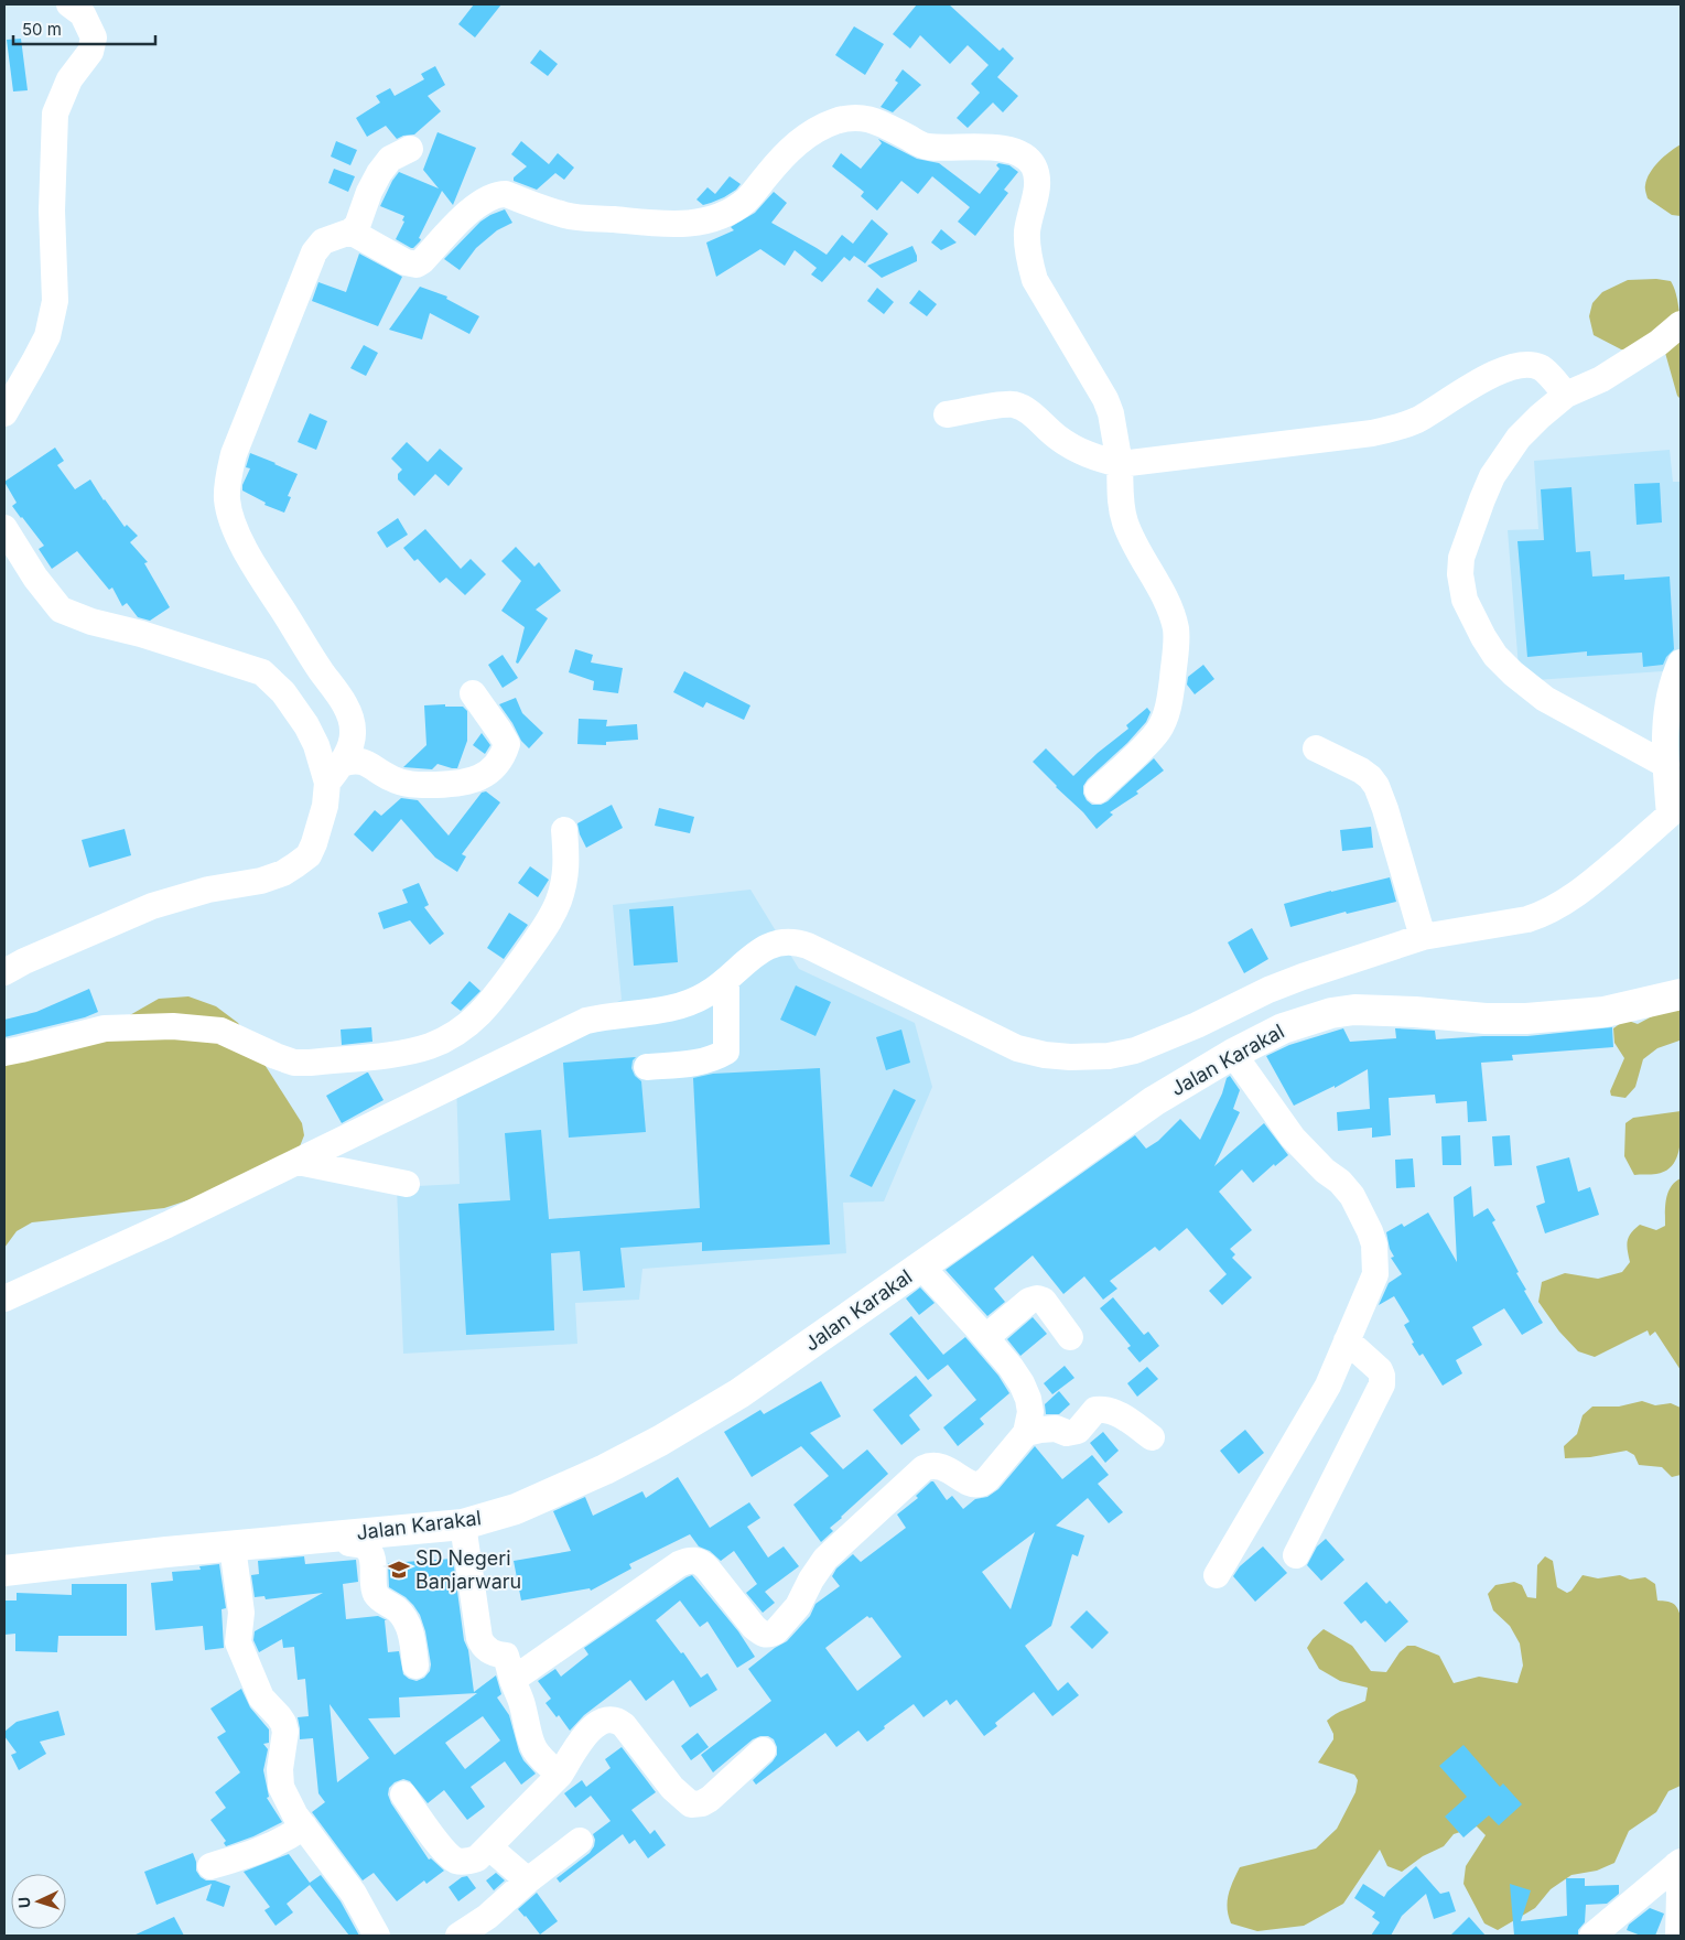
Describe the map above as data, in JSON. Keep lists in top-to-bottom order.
{
  "streets": {
    "main road": ["Jalan Karakal"]
  },
  "places": {
    "school or university": ["SD Negeri Banjarwaru"]
  },
  "scale_bar": "50 m",
  "north": "left"
}
